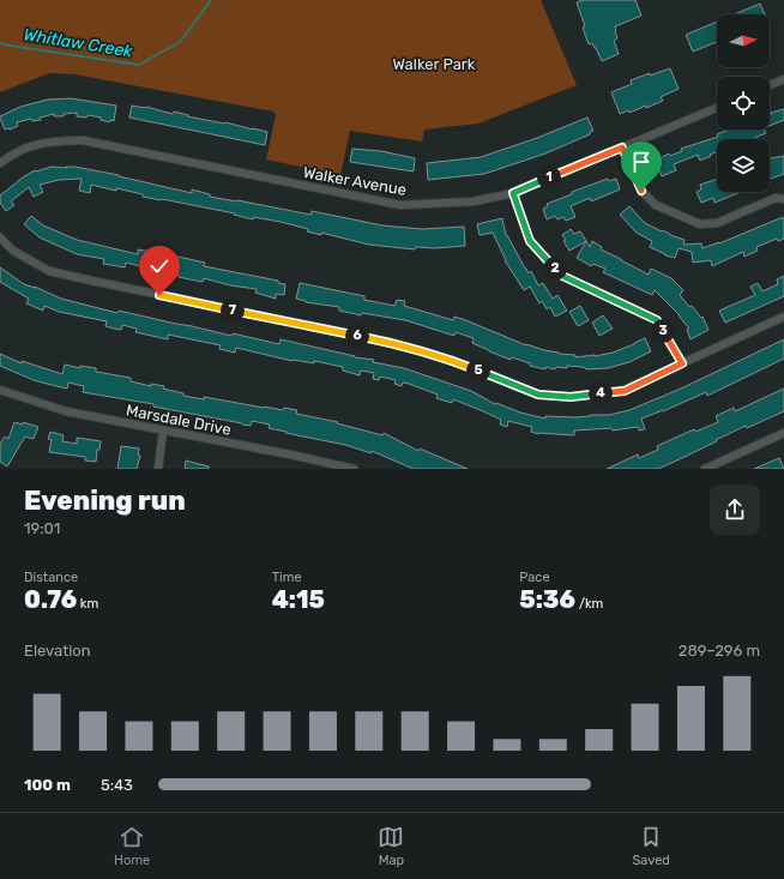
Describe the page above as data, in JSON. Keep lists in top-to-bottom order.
{
  "streets": {
    "street": ["Walker Avenue", "Marsdale Drive"]
  },
  "water": ["Whitlaw Creek"],
  "parks": ["Walker Park"],
  "north": "right",
  "page": {
    "pins": [
      "1",
      "2",
      "7",
      "3",
      "6",
      "5",
      "4"
    ],
    "heading": ["Evening run", "19:01"],
    "stats": [
      ["Distance", "0.76 km"],
      ["Time", "4:15"],
      ["Pace", "5:36 /km"]
    ],
    "chart": ["Elevation", "289–296 m"],
    "list": [
      {
        "name": "100 m",
        "note": "5:43"
      }
    ],
    "tabs": ["Home", "Map", "Saved"]
  }
}
